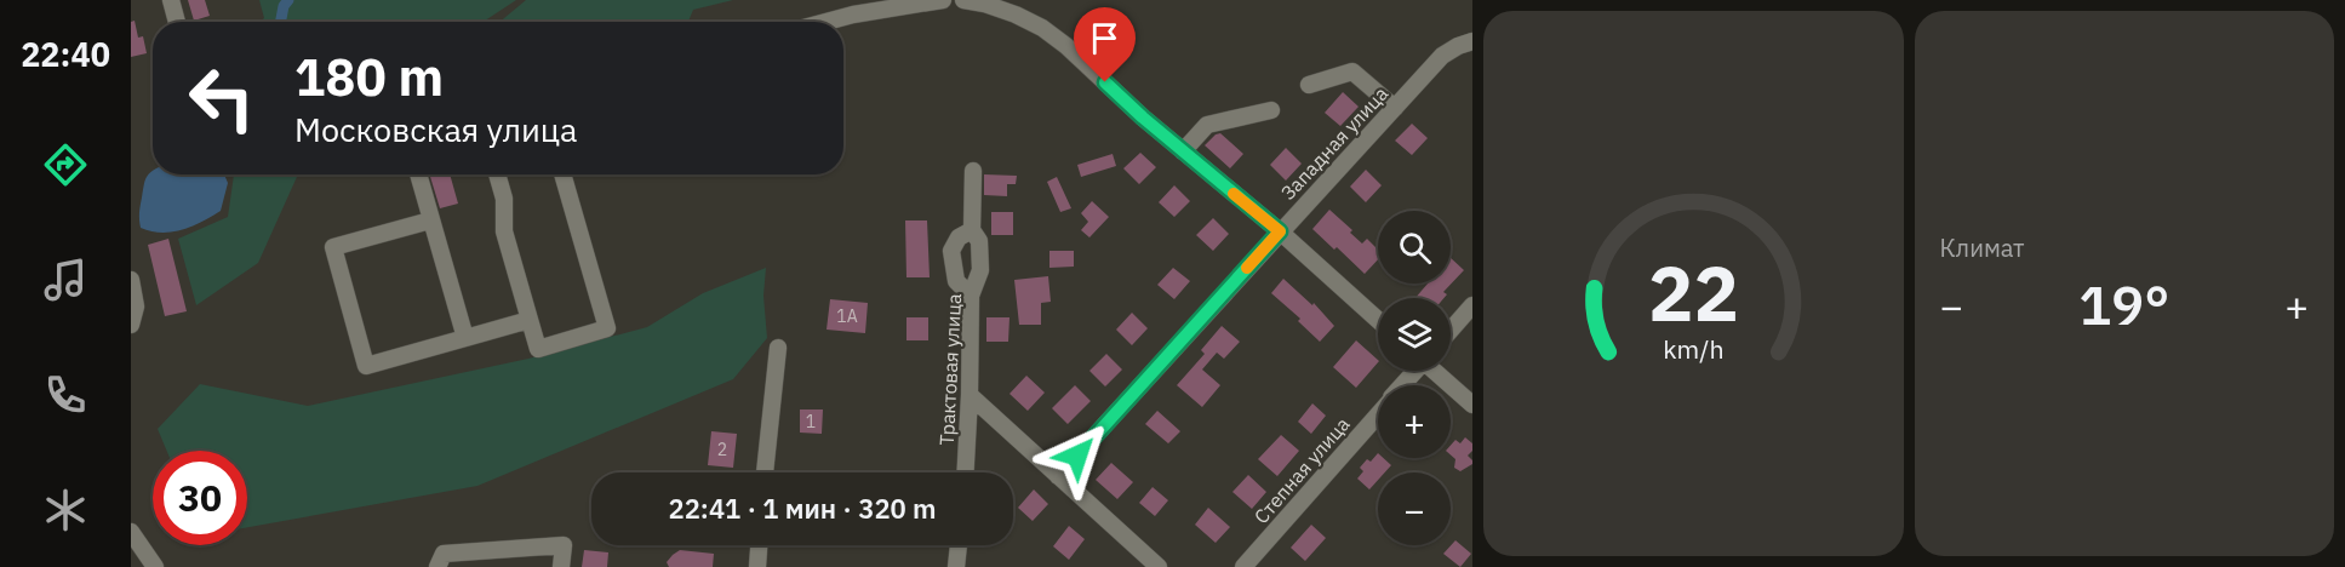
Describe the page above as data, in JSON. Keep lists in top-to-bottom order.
{
  "streets": {
    "street": ["Западная улица", "Трактовая улица", "Степная улица"]
  },
  "house_numbers": ["1А", "1", "2"],
  "page": {
    "tabs": "22:40",
    "tile": "Климат",
    "turn": ["180 m", "Московская улица"],
    "map_buttons": ["+", "−"],
    "heat": ["−", "19°", "+"],
    "limit": "30",
    "trip": "22:41 · 1 мин · 320 m",
    "gauge": ["22", "km/h"]
  }
}
